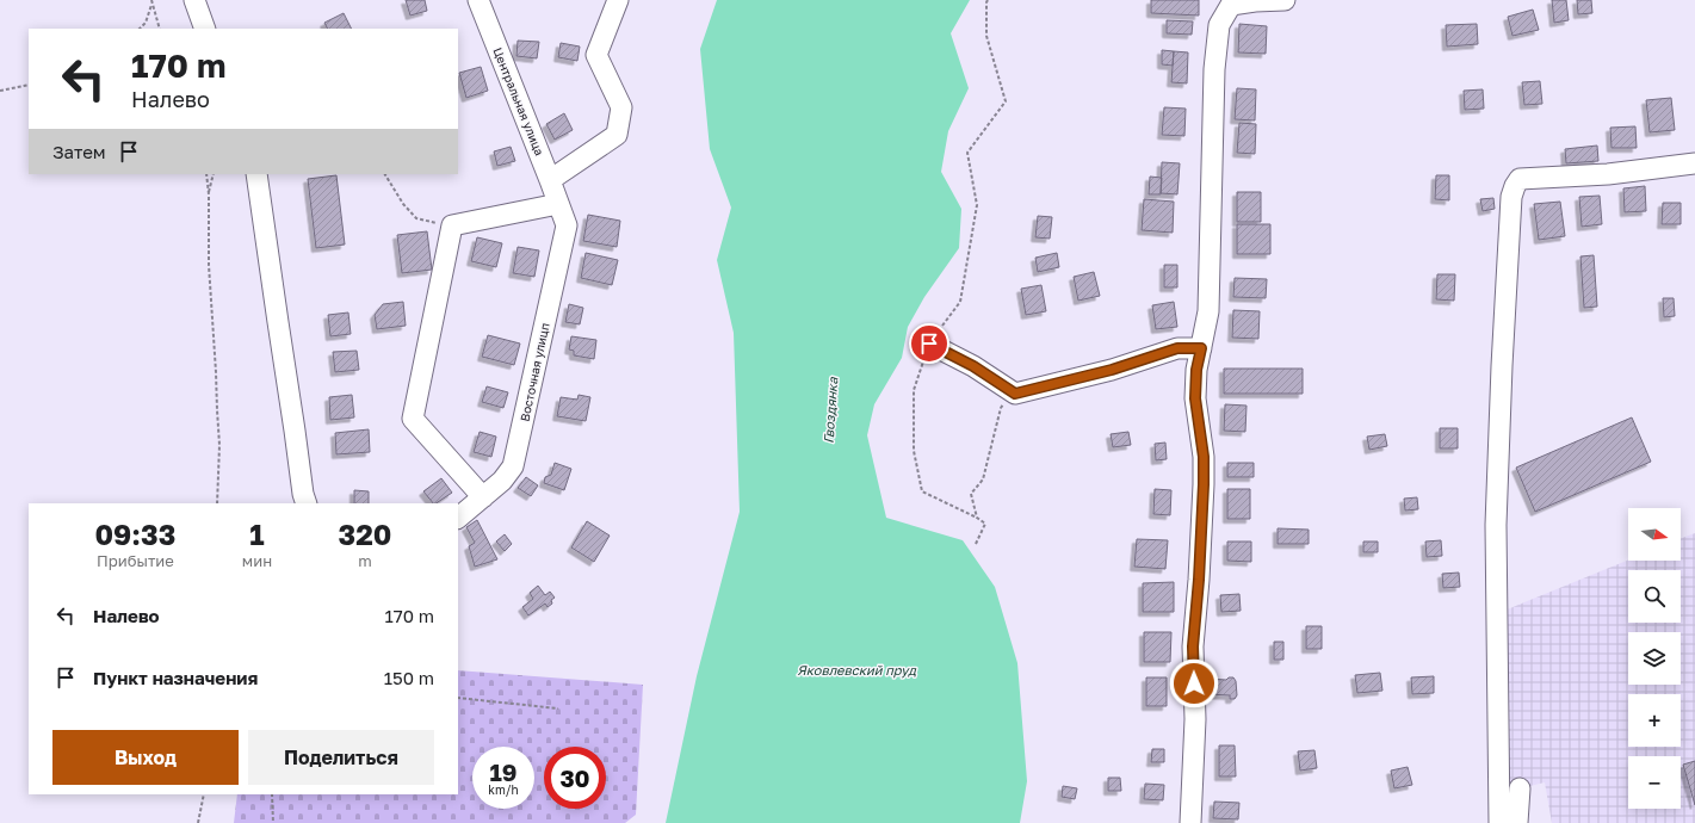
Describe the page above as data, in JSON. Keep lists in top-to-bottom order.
{
  "streets": {
    "street": ["Центральная улица", "Восточная улицп"]
  },
  "crossings": [
    ["Центральная улица", "Восточная улицп"]
  ],
  "water": ["Гвоздянка", "Яковлевский пруд"],
  "north": "right",
  "page": {
    "turn": ["170 m", "Налево"],
    "then": "Затем",
    "eta": [
      "09:33",
      "Прибытие",
      "1",
      "мин",
      "320",
      "m"
    ],
    "map_buttons": ["+", "−"],
    "list": [
      {
        "name": "Налево",
        "value": "170 m"
      },
      {
        "name": "Пункт назначения",
        "value": "150 m"
      }
    ],
    "buttons": ["Выход", "Поделиться"],
    "speed": "19 km/h",
    "limit": "30"
  }
}
